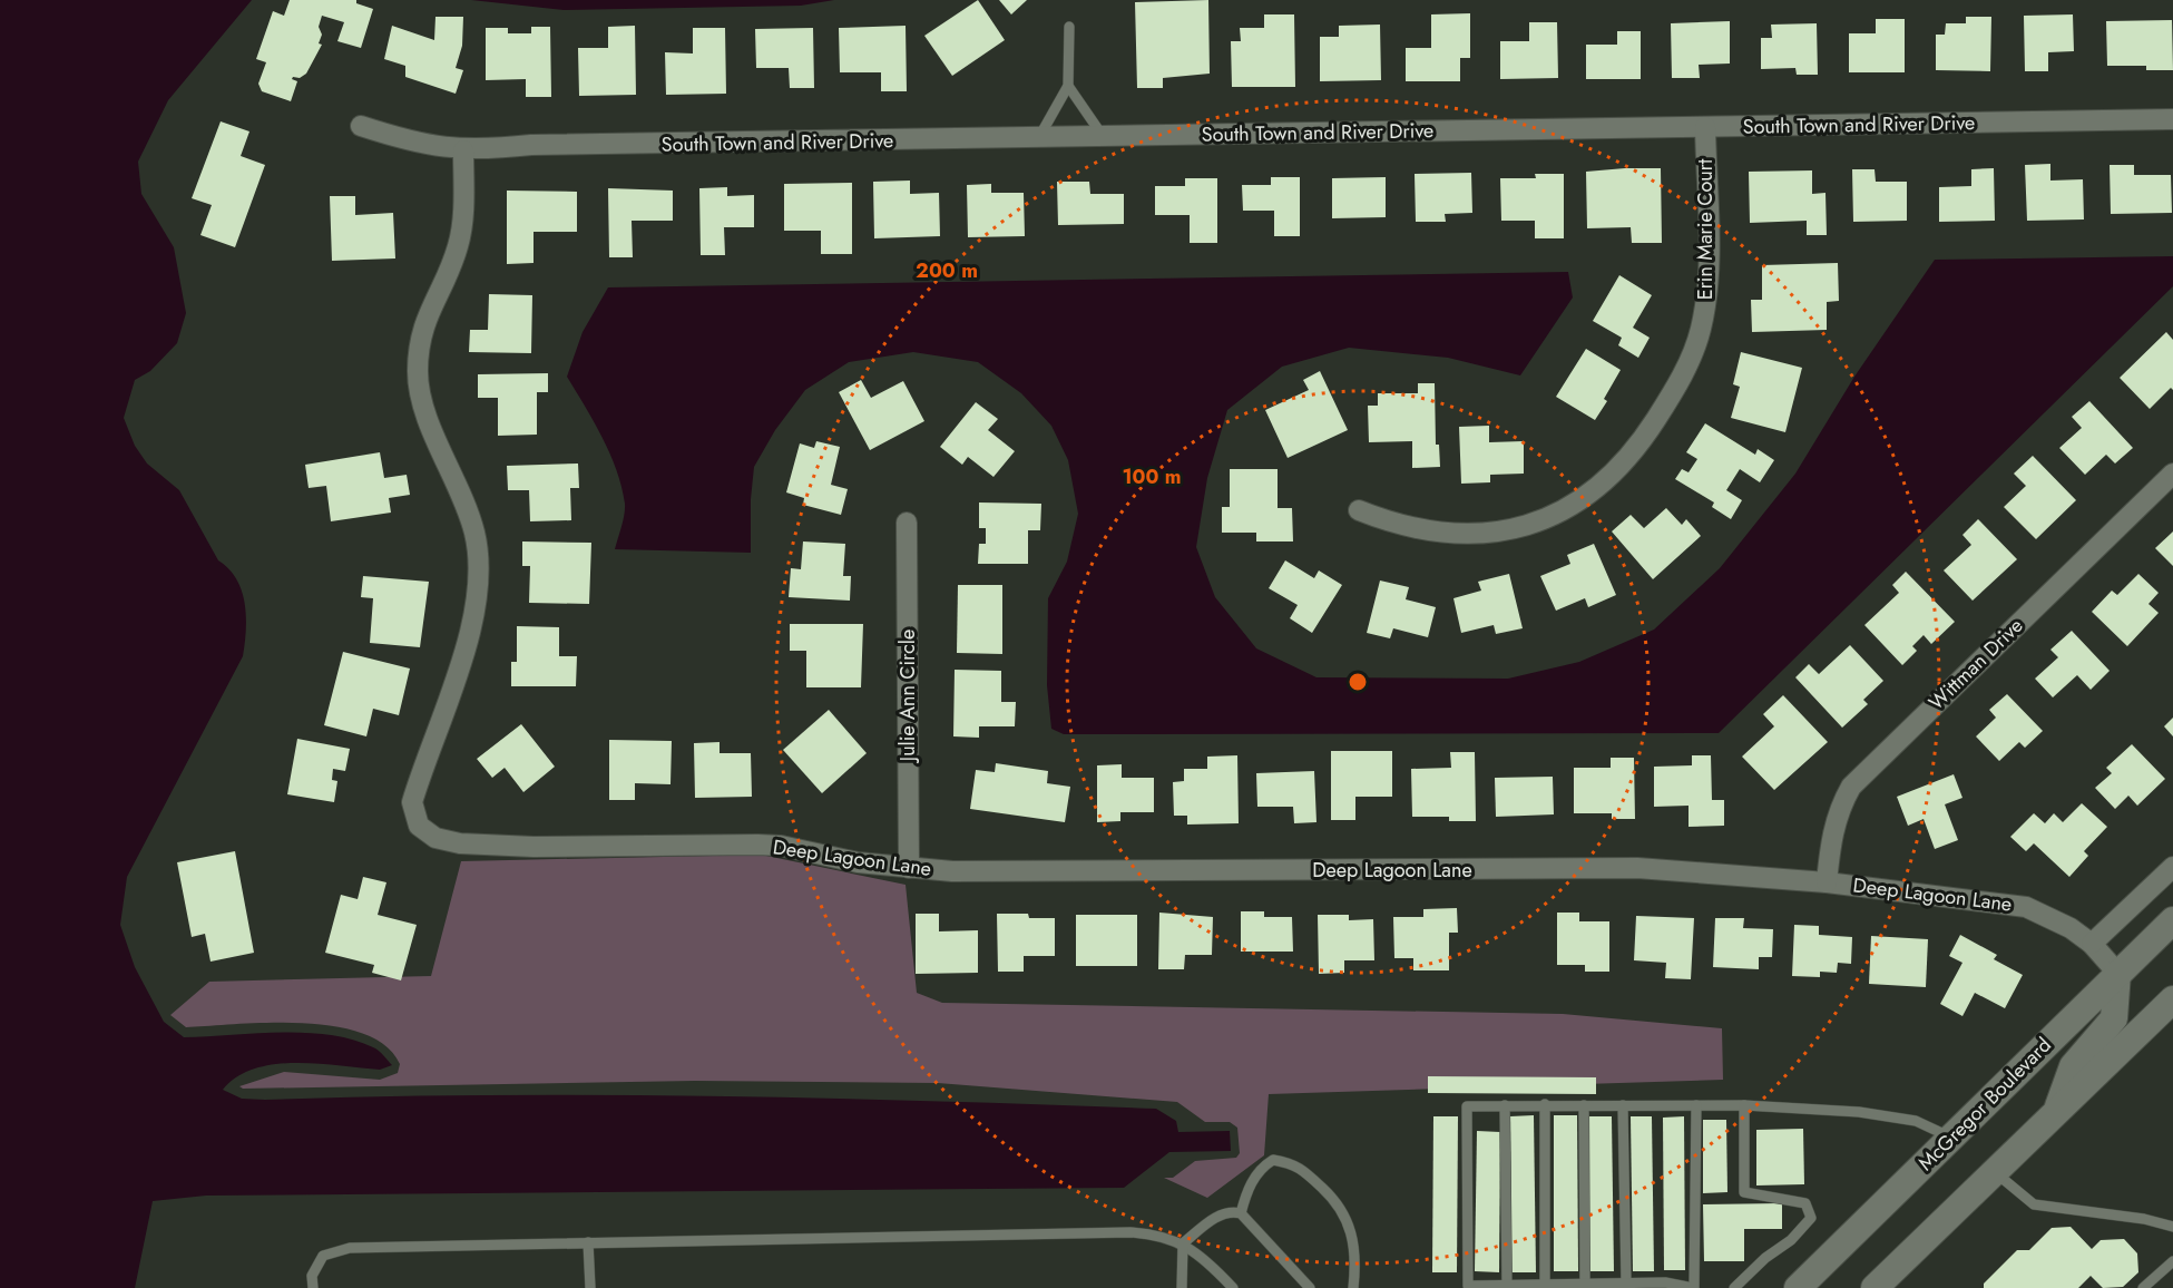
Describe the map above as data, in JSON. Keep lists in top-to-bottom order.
{
  "streets": {
    "main road": ["McGregor Boulevard"],
    "street": [
      "South Town and River Drive",
      "Erin Marie Court",
      "Wittman Drive",
      "Julie Ann Circle",
      "Deep Lagoon Lane"
    ]
  },
  "crossings": [
    ["South Town and River Drive", "Erin Marie Court"],
    ["South Town and River Drive", "Deep Lagoon Lane"],
    ["Wittman Drive", "Deep Lagoon Lane"],
    ["Julie Ann Circle", "Deep Lagoon Lane"],
    ["Deep Lagoon Lane", "McGregor Boulevard"]
  ],
  "rings": ["200 m", "100 m"]
}
